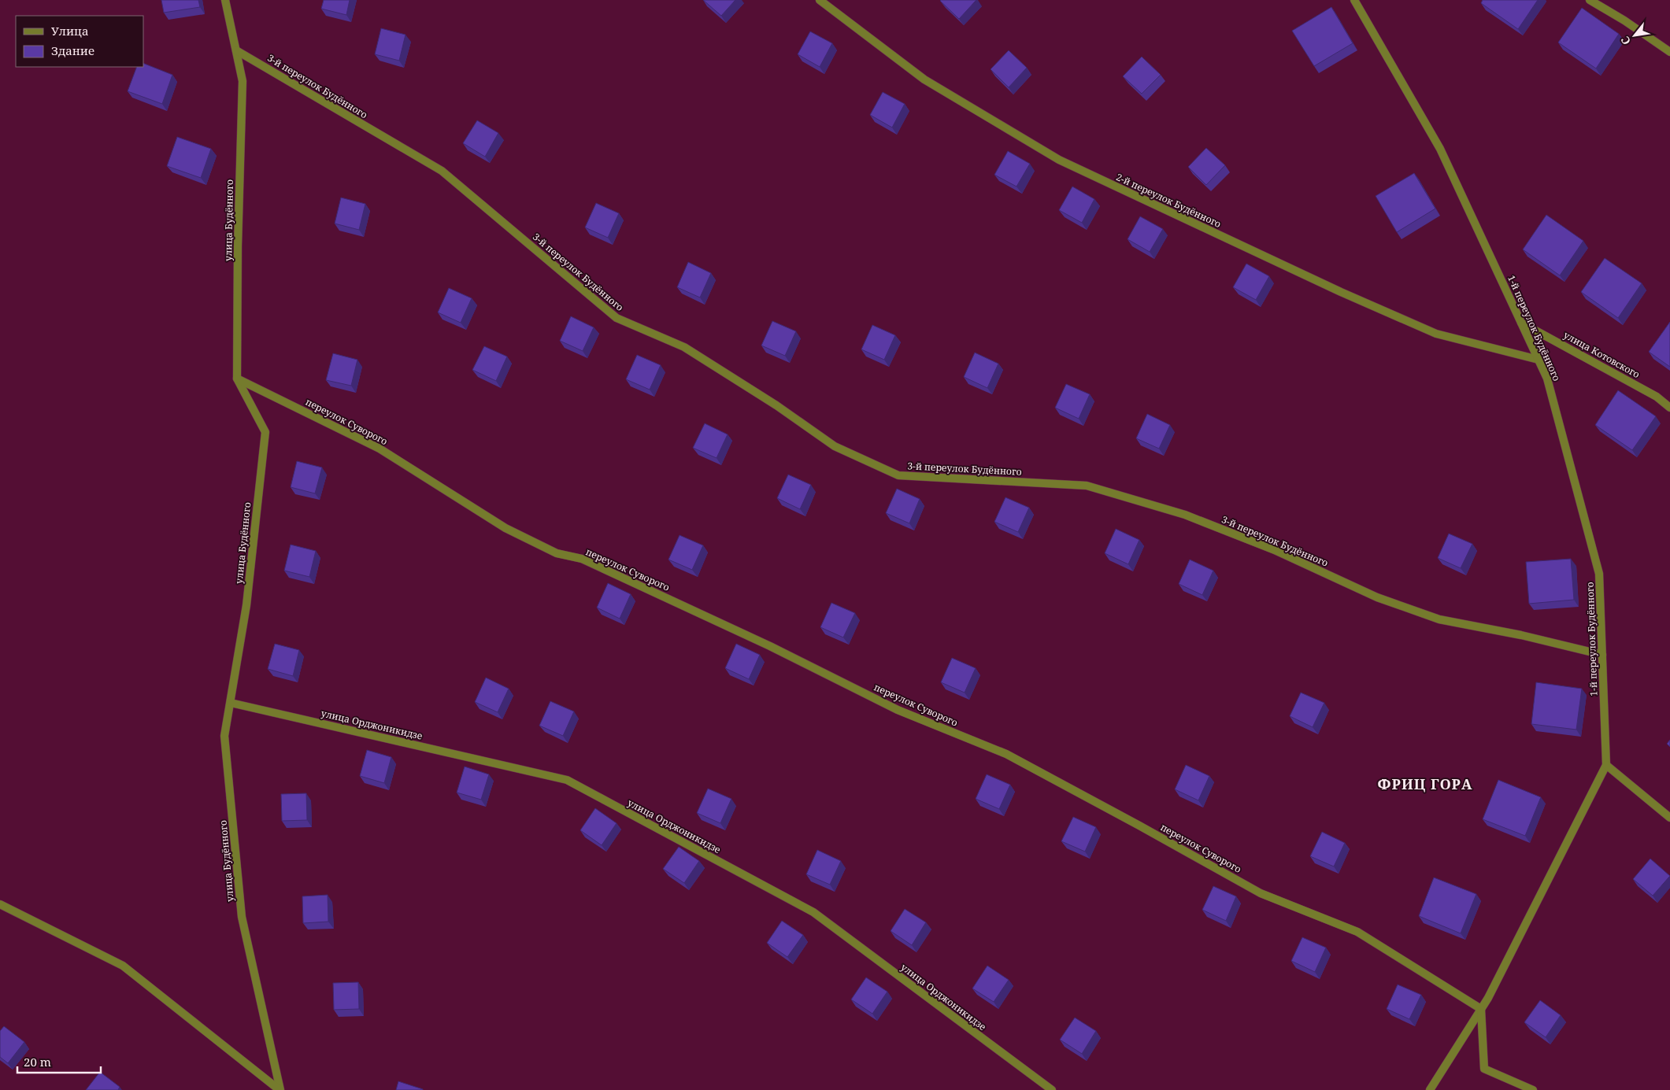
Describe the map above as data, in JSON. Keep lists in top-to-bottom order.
{
  "streets": {
    "street": [
      "3-й переулок Будённого",
      "2-й переулок Будённого",
      "улица Будённого",
      "1-й переулок Будённого",
      "улица Котовского",
      "переулок Суворого",
      "улица Орджоникидзе"
    ]
  },
  "crossings": [
    ["3-й переулок Будённого", "улица Будённого"],
    ["3-й переулок Будённого", "1-й переулок Будённого"],
    ["2-й переулок Будённого", "1-й переулок Будённого"],
    ["улица Будённого", "переулок Суворого"],
    ["улица Будённого", "улица Орджоникидзе"],
    ["1-й переулок Будённого", "улица Котовского"]
  ],
  "districts": ["ФРИЦ ГОРА"],
  "legend": ["Улица", "Здание"],
  "scale_bar": "20 m",
  "north": "bottom left"
}
